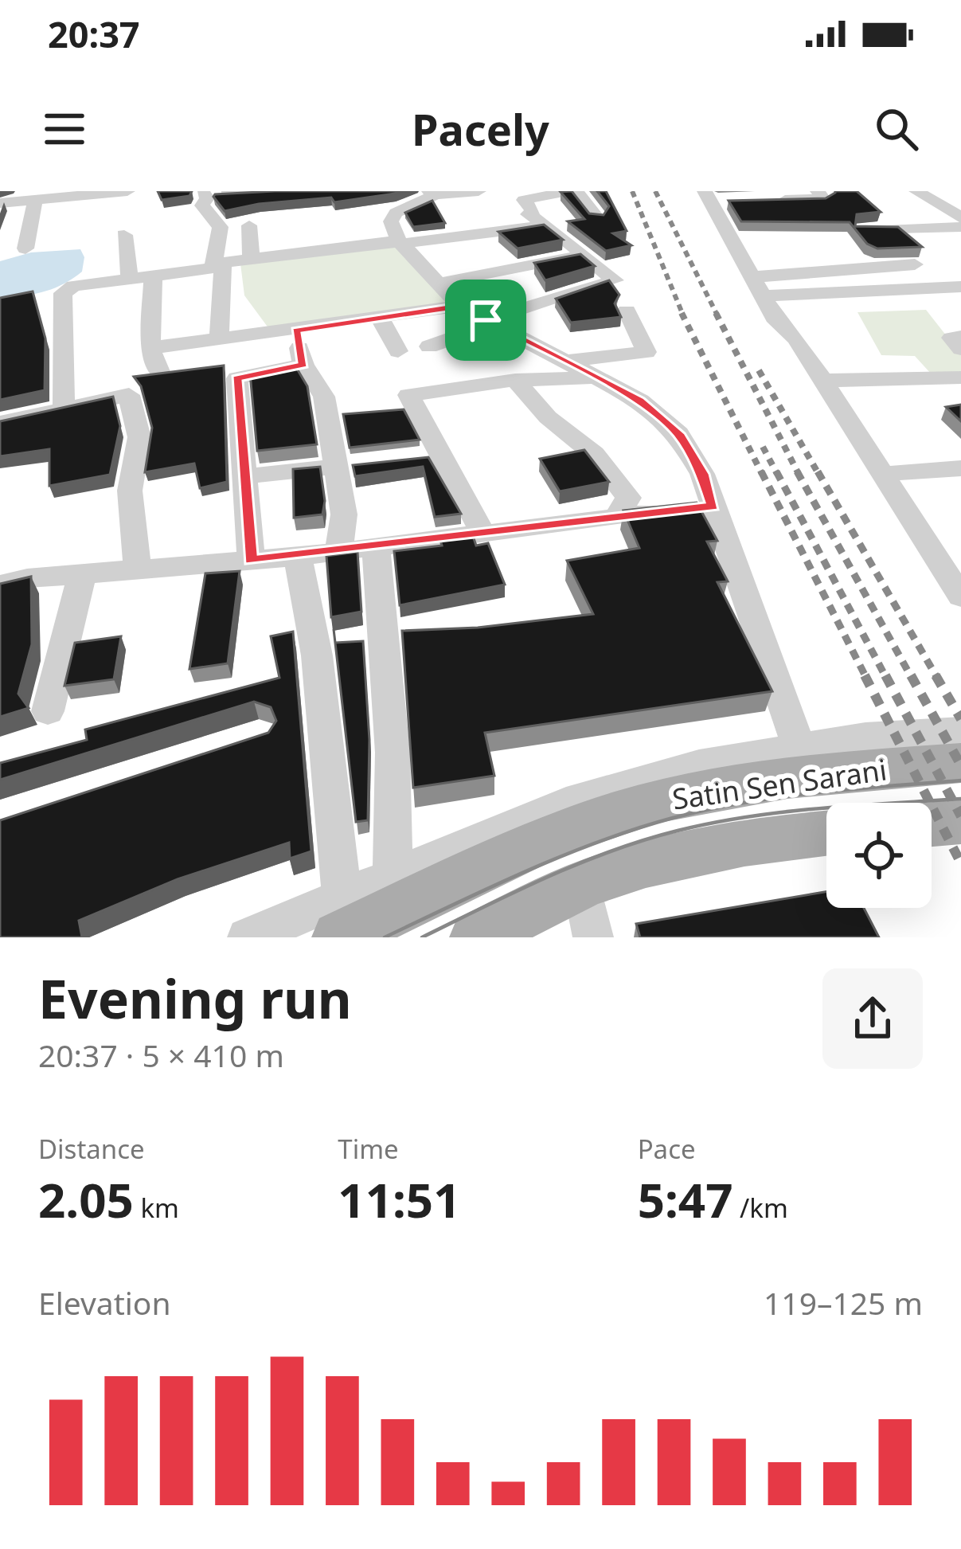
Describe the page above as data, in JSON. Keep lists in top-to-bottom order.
{
  "streets": {
    "main road": ["Satin Sen Sarani"]
  },
  "page": {
    "status": "20:37",
    "header": "Pacely",
    "heading": ["Evening run", "20:37 · 5 × 410 m"],
    "stats": [
      ["Distance", "2.05 km"],
      ["Time", "11:51"],
      ["Pace", "5:47 /km"]
    ],
    "chart": ["Elevation", "119–125 m"]
  }
}
